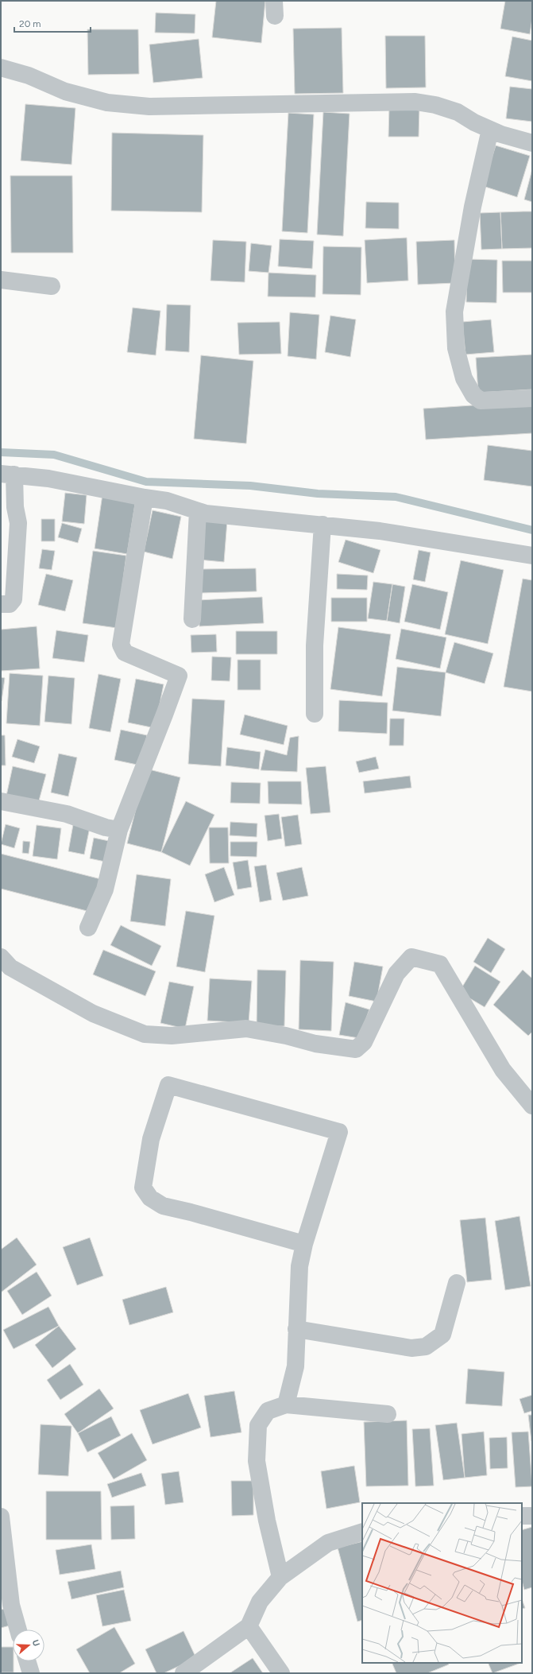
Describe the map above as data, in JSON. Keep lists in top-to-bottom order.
{
  "scale_bar": "20 m",
  "north": "right"
}
